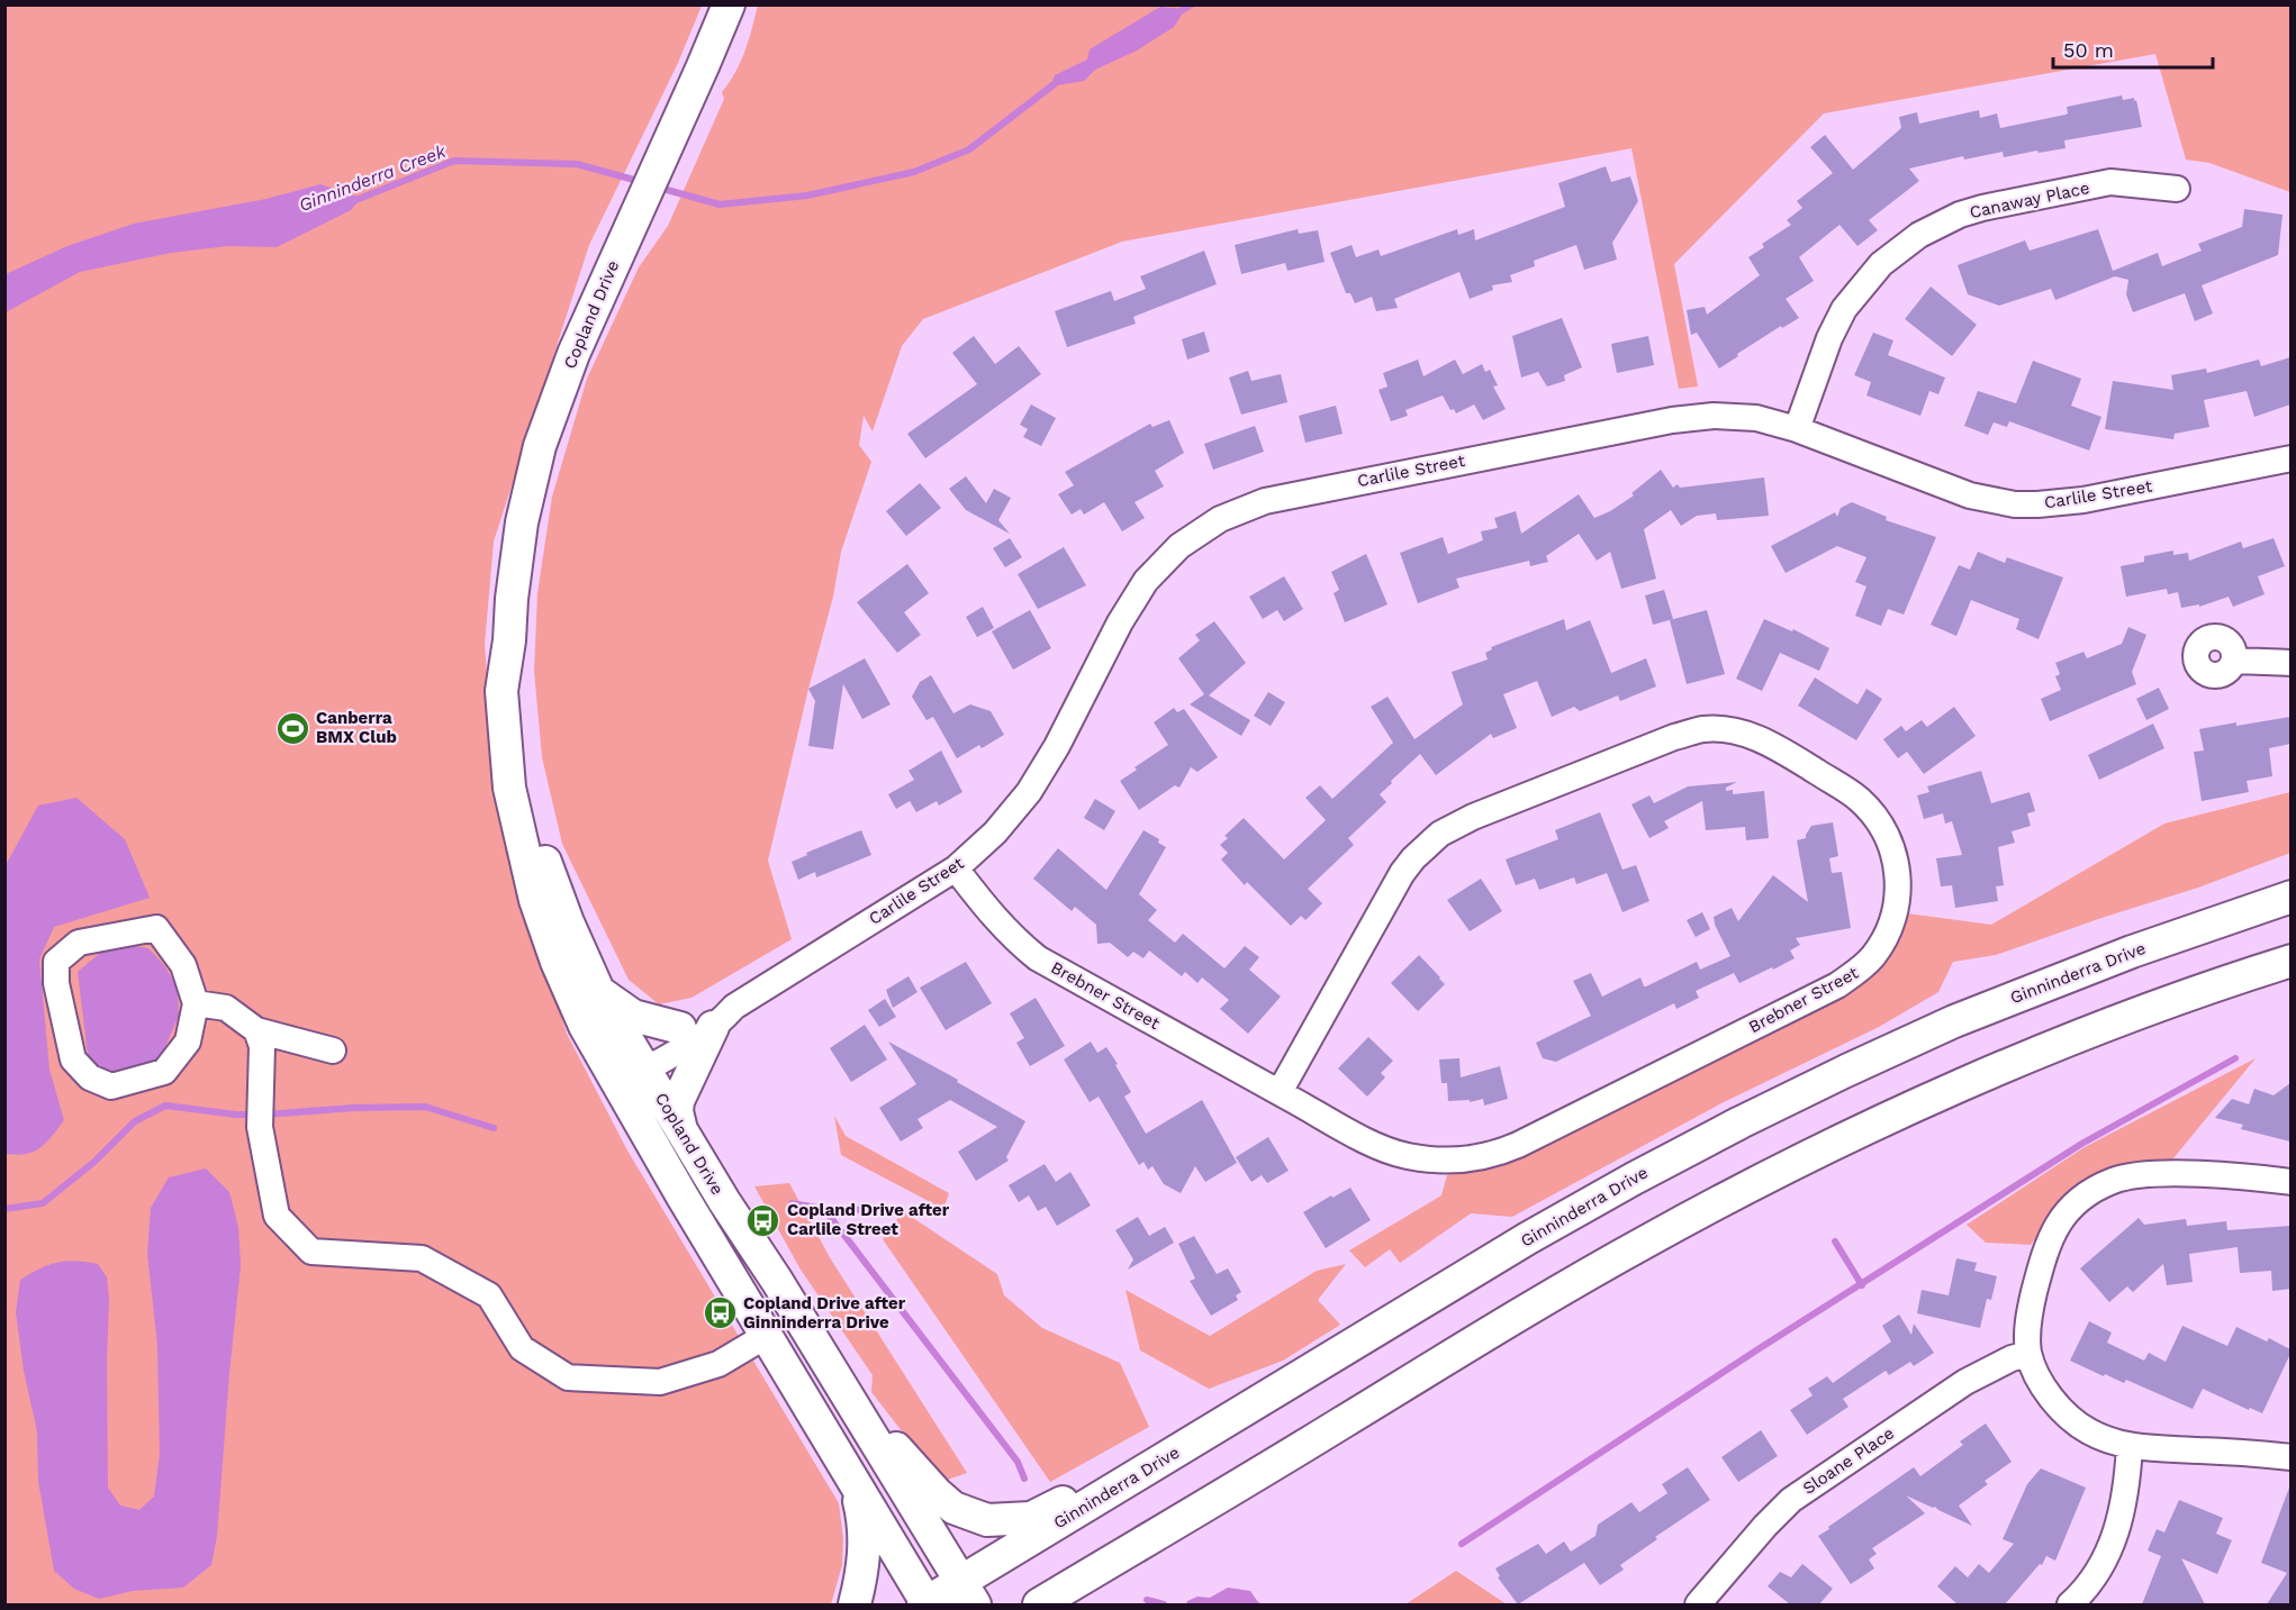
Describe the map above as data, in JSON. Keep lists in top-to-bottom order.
{
  "streets": {
    "main road": ["Copland Drive", "Ginninderra Drive"],
    "street": [
      "Canaway Place",
      "Carlile Street",
      "Brebner Street",
      "Sloane Place"
    ]
  },
  "crossings": [
    ["Canaway Place", "Carlile Street"],
    ["Copland Drive", "Carlile Street"],
    ["Copland Drive", "Ginninderra Drive"],
    ["Carlile Street", "Brebner Street"]
  ],
  "water": ["Ginninderra Creek"],
  "places": {
    "sports": ["Canberra BMX Club"],
    "bus stop": ["Copland Drive after Carlile Street", "Copland Drive after Ginninderra Drive"]
  },
  "scale_bar": "50 m"
}
